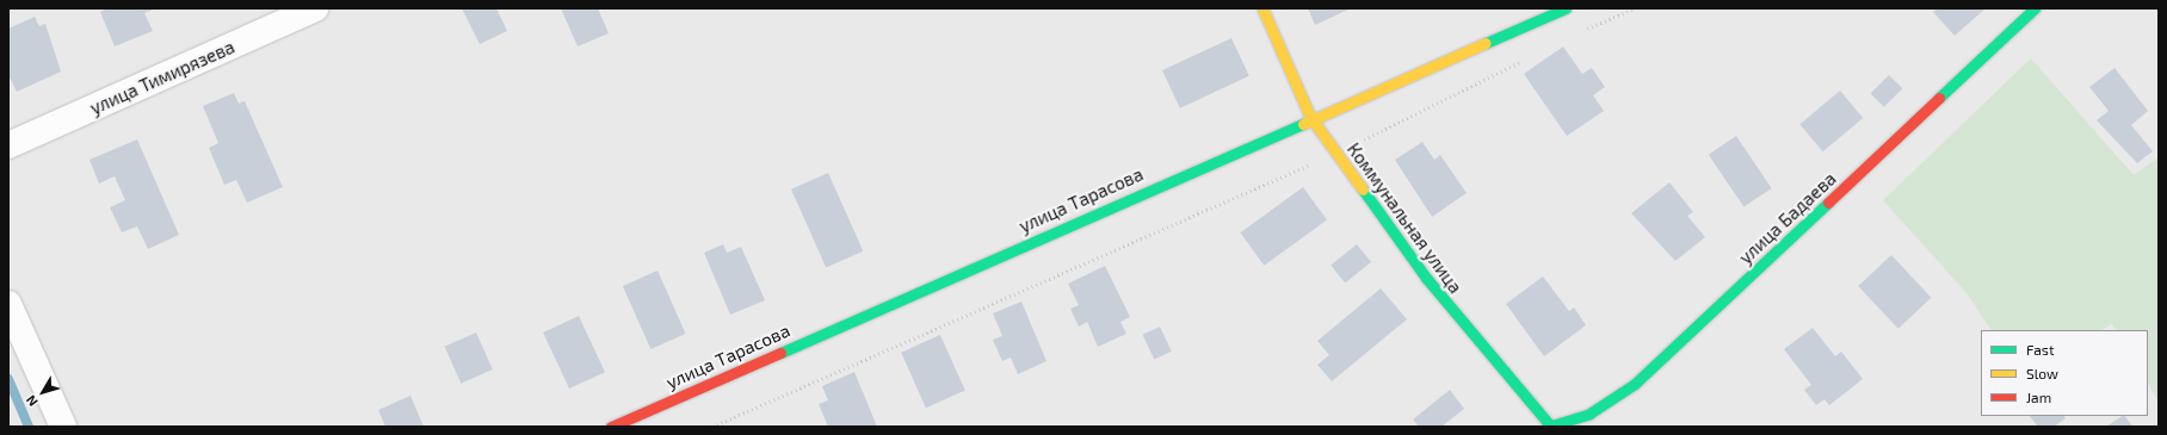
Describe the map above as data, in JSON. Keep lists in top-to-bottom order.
{
  "streets": {
    "street": [
      "улица Тимирязева",
      "улица Тарасова",
      "Коммунальная улица",
      "улица Бадаева"
    ]
  },
  "crossings": [
    ["улица Тарасова", "Коммунальная улица"],
    ["Коммунальная улица", "улица Бадаева"]
  ],
  "legend": ["Fast", "Slow", "Jam"],
  "north": "bottom left"
}
